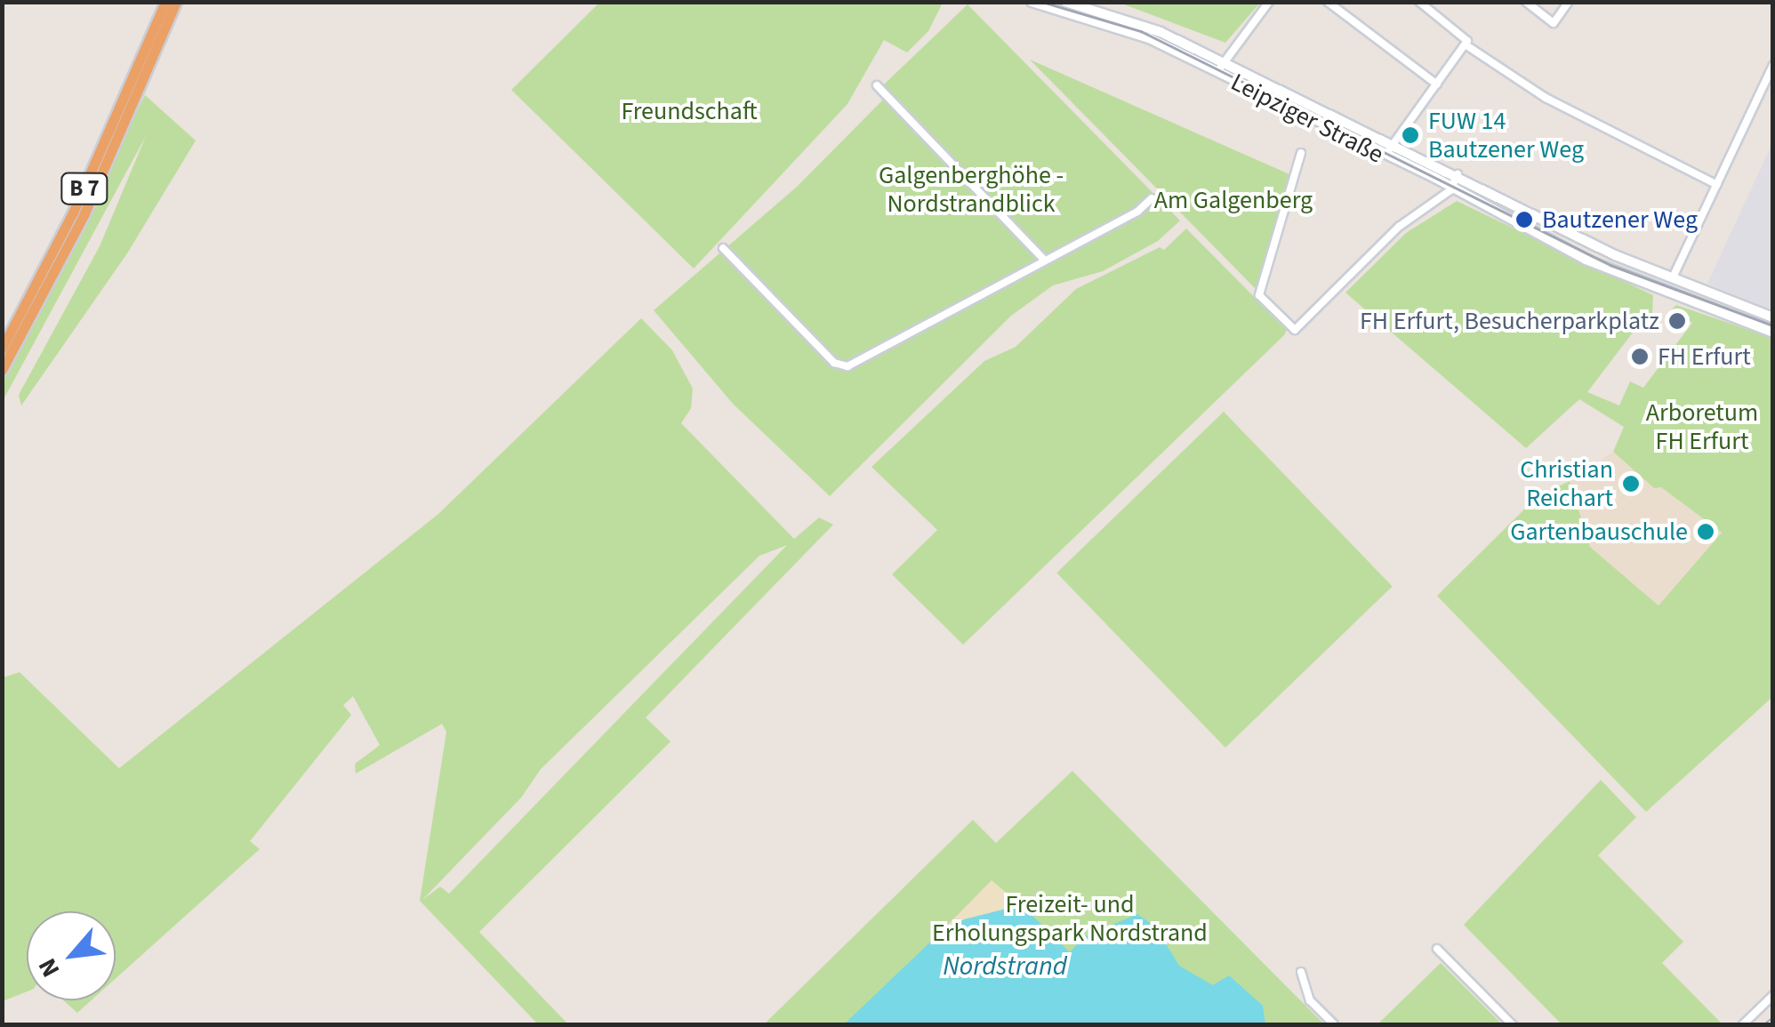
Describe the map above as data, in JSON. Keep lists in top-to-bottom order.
{
  "streets": {
    "highway": ["B 7"],
    "main road": ["Leipziger Straße"]
  },
  "water": ["Nordstrand"],
  "parks": [
    "Freundschaft",
    "Galgenberghöhe - Nordstrandblick",
    "Am Galgenberg",
    "Arboretum FH Erfurt",
    "Freizeit- und Erholungspark Nordstrand"
  ],
  "places": [
    "FUW 14 Bautzener Weg",
    "Bautzener Weg",
    "FH Erfurt, Besucherparkplatz",
    "FH Erfurt",
    "Christian Reichart",
    "Gartenbauschule"
  ],
  "north": "bottom left"
}
